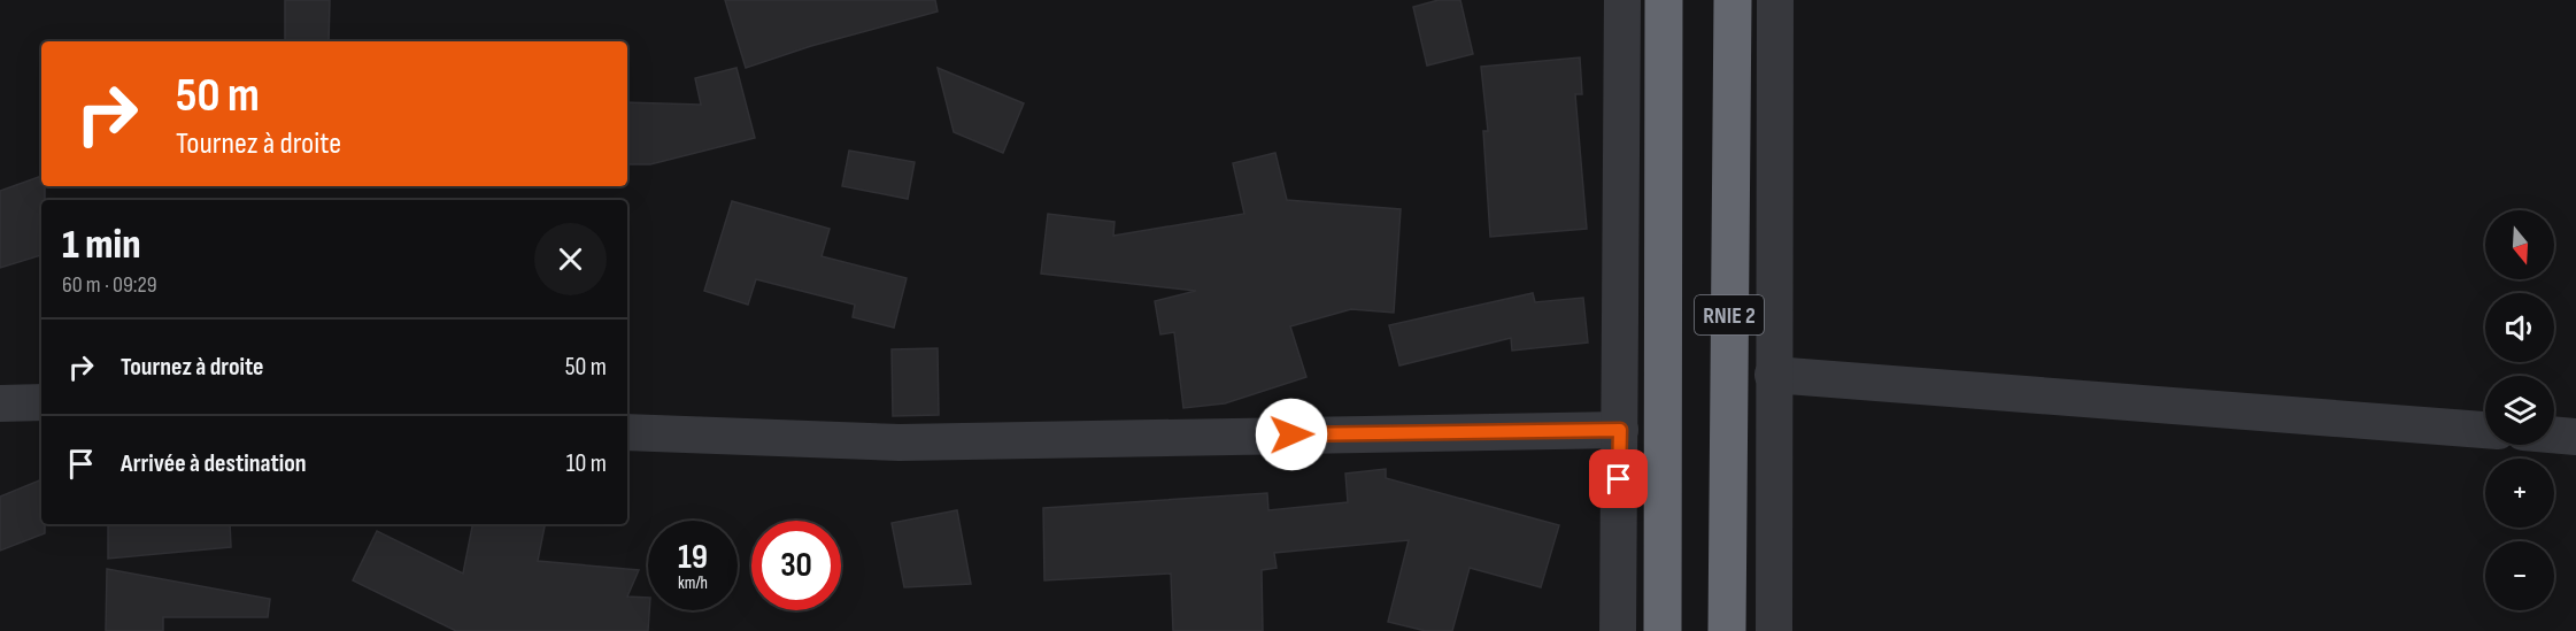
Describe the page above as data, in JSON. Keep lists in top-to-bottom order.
{
  "streets": {
    "highway": ["RNIE 2"]
  },
  "north": "bottom",
  "page": {
    "turn": ["50 m", "Tournez à droite"],
    "heading": ["1 min", "60 m · 09:29"],
    "map_buttons": ["+", "−"],
    "list": [
      {
        "name": "Tournez à droite",
        "value": "50 m"
      },
      {
        "name": "Arrivée à destination",
        "value": "10 m"
      }
    ],
    "speed": "19 km/h",
    "limit": "30"
  }
}
